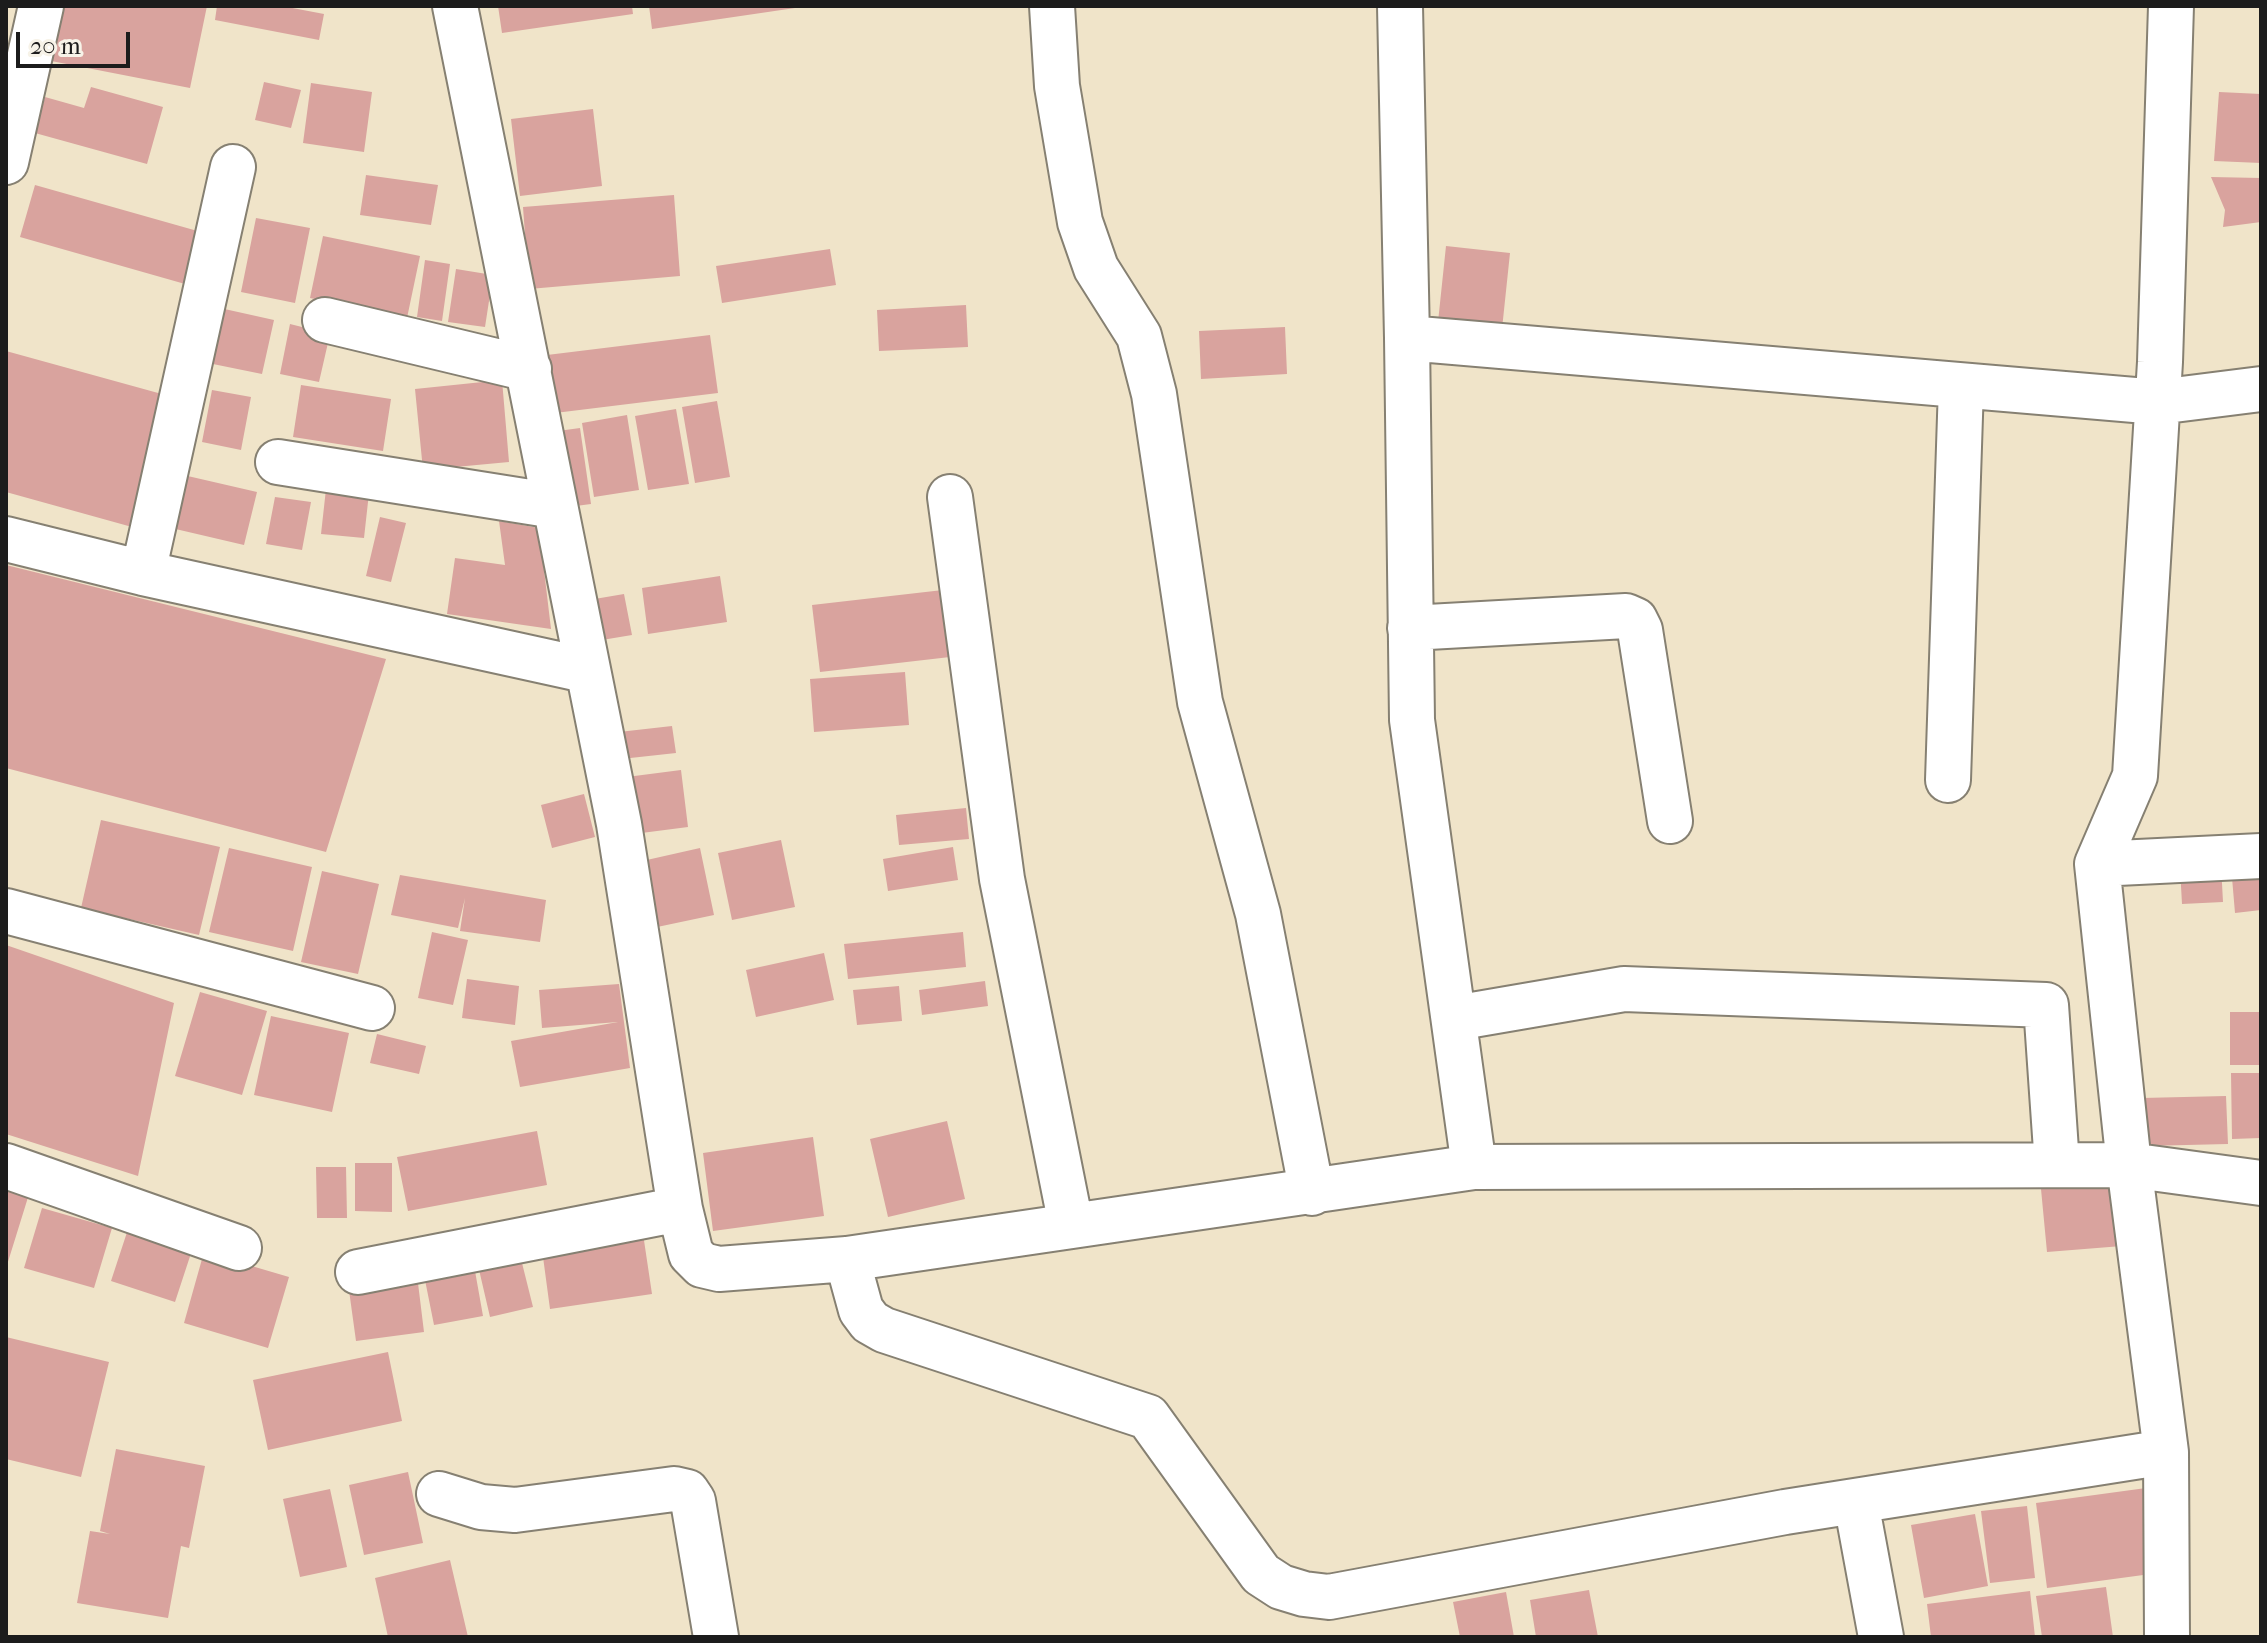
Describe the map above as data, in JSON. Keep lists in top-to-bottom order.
{
  "scale_bar": "20 m"
}
